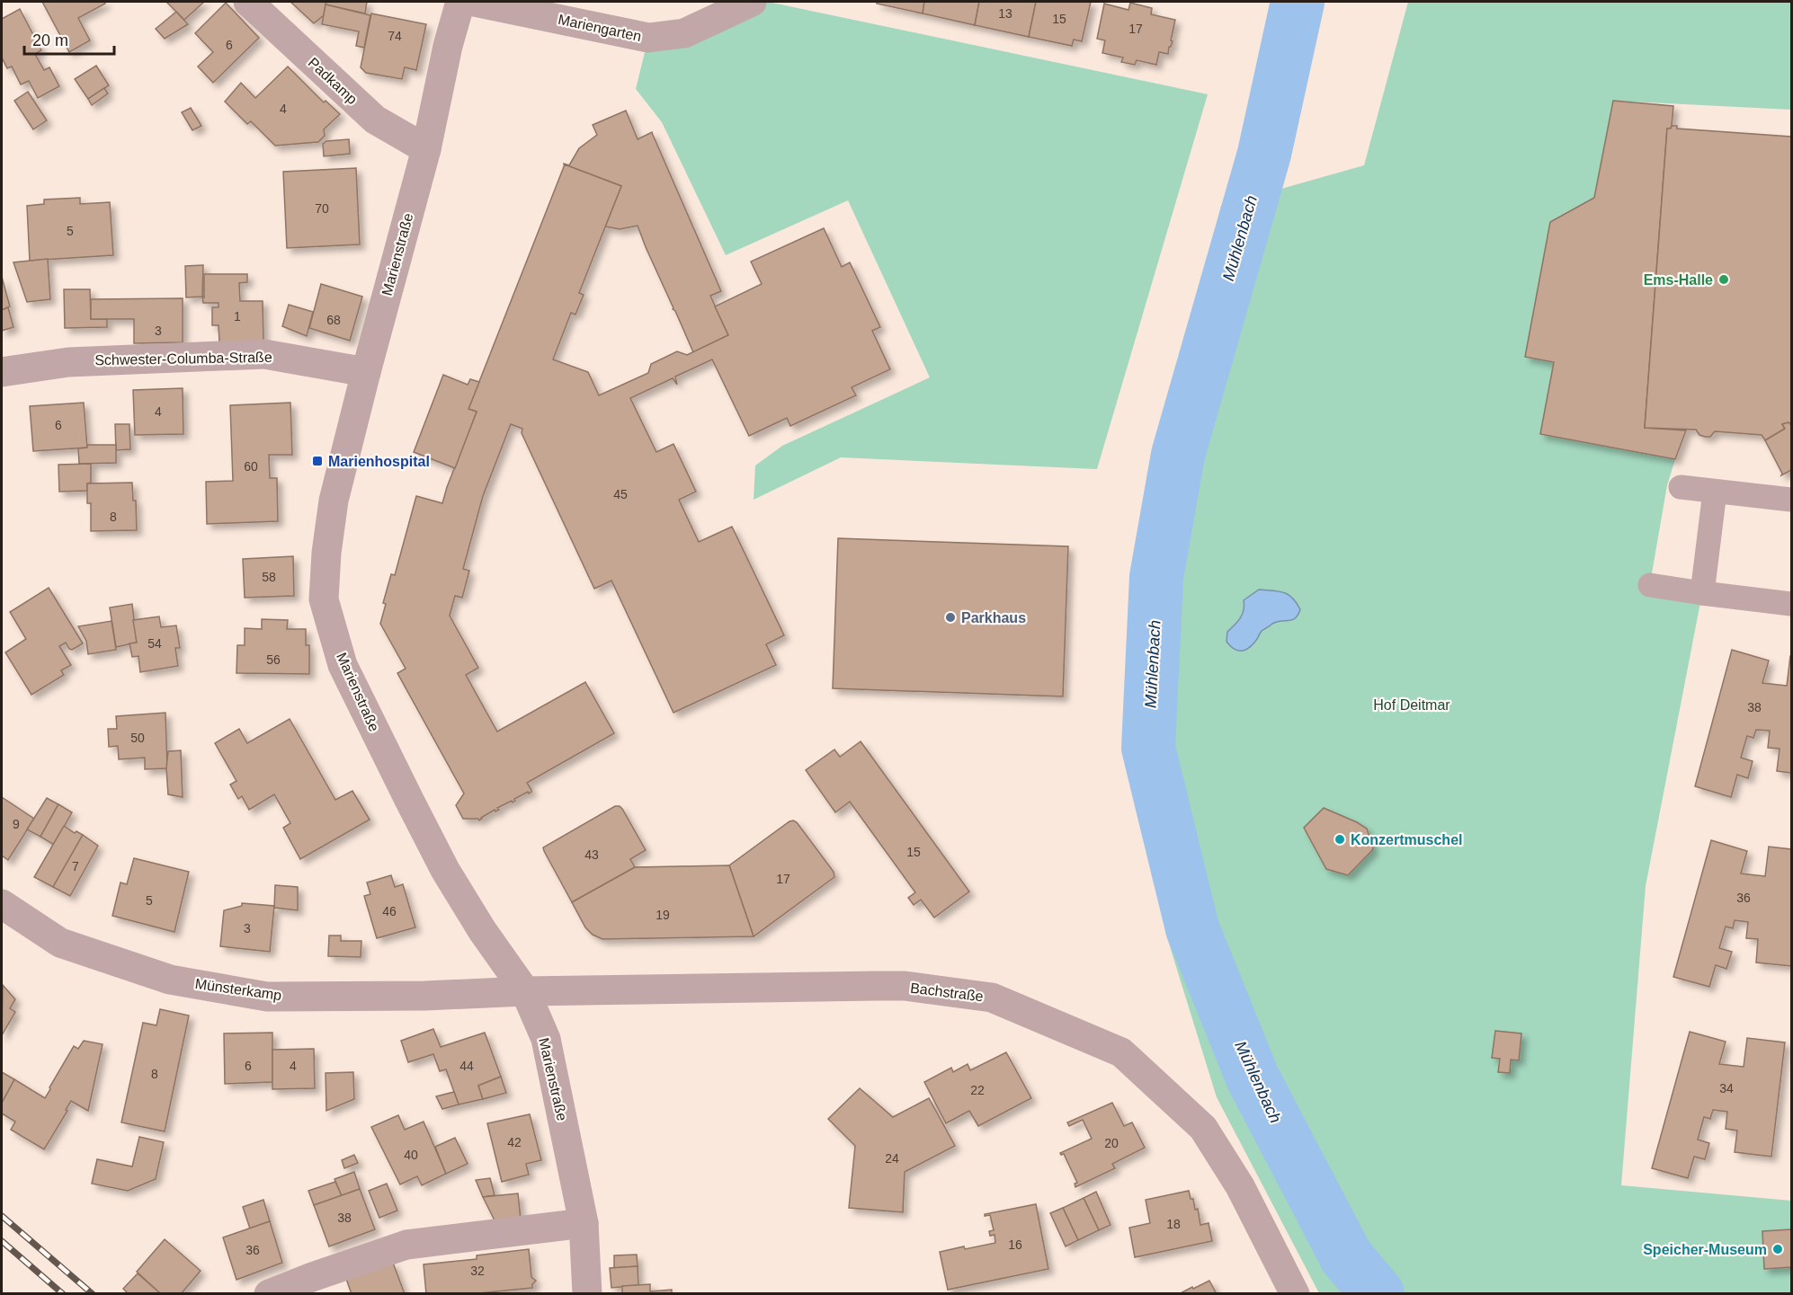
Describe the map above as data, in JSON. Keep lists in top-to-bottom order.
{
  "streets": {
    "street": [
      "Mariengarten",
      "Padkamp",
      "Marienstraße",
      "Schwester-Columba-Straße",
      "Münsterkamp",
      "Bachstraße"
    ]
  },
  "crossings": [
    ["Padkamp", "Marienstraße"],
    ["Marienstraße", "Schwester-Columba-Straße"],
    ["Marienstraße", "Münsterkamp"],
    ["Marienstraße", "Bachstraße"],
    ["Münsterkamp", "Bachstraße"]
  ],
  "water": ["Mühlenbach"],
  "parks": ["Hof Deitmar"],
  "places": {
    "other": [
      "Ems-Halle",
      "Parkhaus",
      "Konzertmuschel",
      "Speicher-Museum"
    ],
    "transit": ["Marienhospital"]
  },
  "house_numbers": [
    "13",
    "15",
    "17",
    "74",
    "6",
    "4",
    "70",
    "5",
    "1",
    "68",
    "3",
    "4",
    "6",
    "60",
    "45",
    "8",
    "58",
    "54",
    "56",
    "38",
    "50",
    "9",
    "15",
    "43",
    "7",
    "17",
    "36",
    "5",
    "46",
    "19",
    "3",
    "6",
    "4",
    "44",
    "8",
    "34",
    "22",
    "42",
    "20",
    "40",
    "24",
    "38",
    "18",
    "16",
    "36",
    "32"
  ],
  "scale_bar": "20 m"
}
